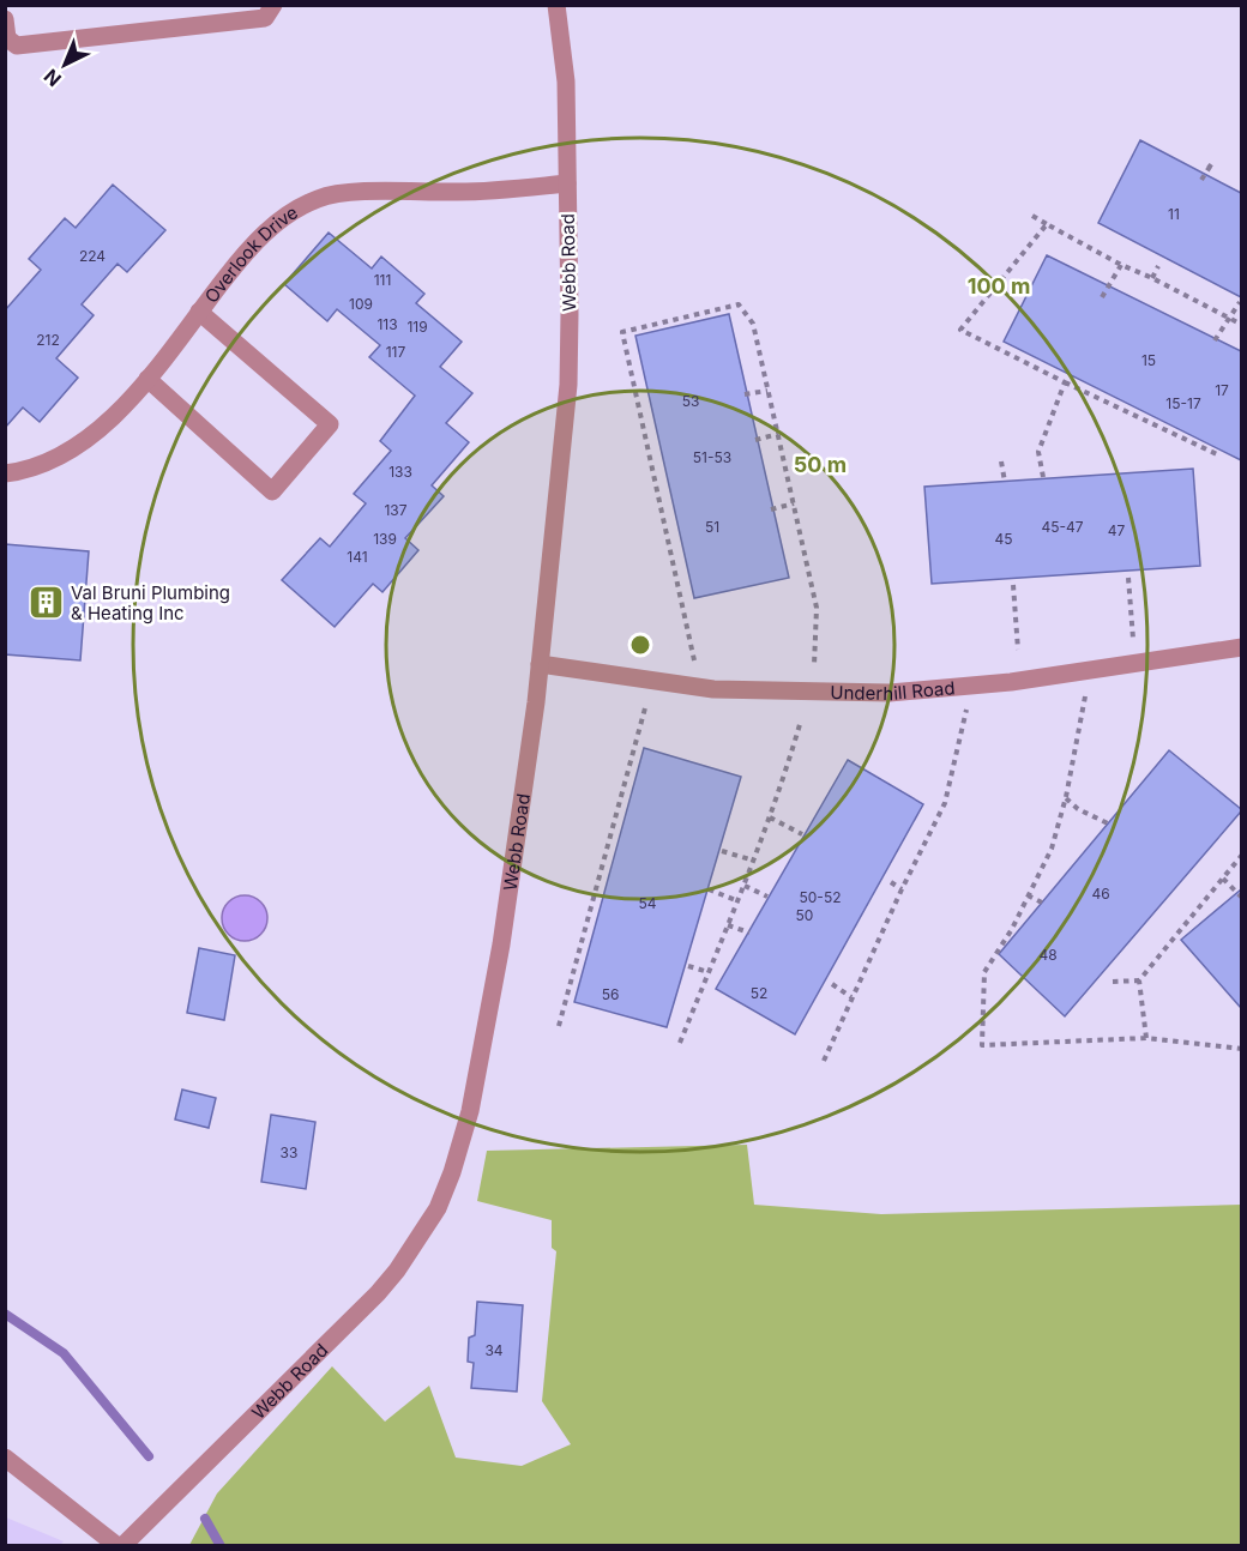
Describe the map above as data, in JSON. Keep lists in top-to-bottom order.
{
  "streets": {
    "street": ["Overlook Drive", "Webb Road", "Underhill Road"]
  },
  "crossings": [
    ["Overlook Drive", "Webb Road"],
    ["Webb Road", "Underhill Road"]
  ],
  "places": {
    "building": ["Val Bruni Plumbing & Heating Inc"]
  },
  "house_numbers": [
    "11",
    "224",
    "111",
    "109",
    "113",
    "119",
    "212",
    "117",
    "15",
    "17",
    "53",
    "15-17",
    "51-53",
    "133",
    "137",
    "51",
    "45-47",
    "47",
    "139",
    "45",
    "141",
    "46",
    "50-52",
    "54",
    "50",
    "48",
    "52",
    "56",
    "33",
    "34"
  ],
  "north": "bottom left",
  "rings": ["100 m", "50 m"]
}
